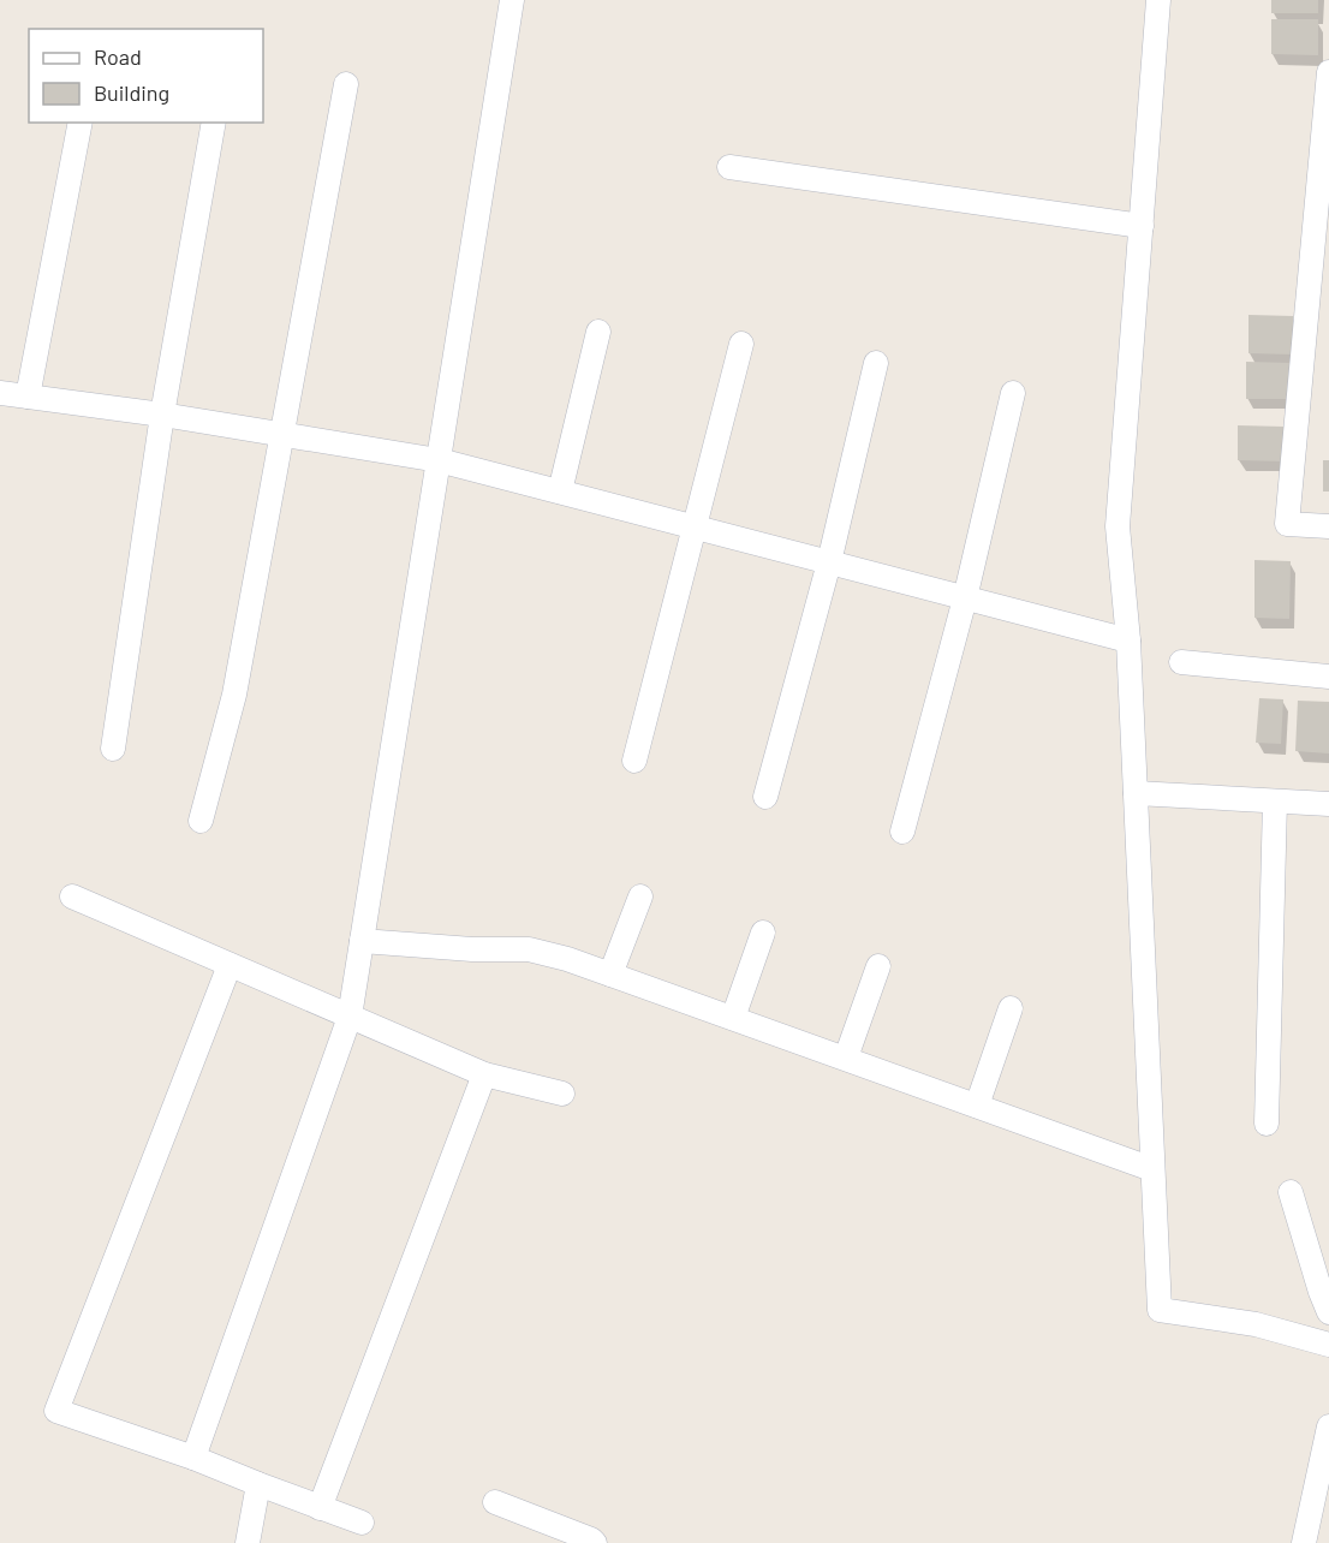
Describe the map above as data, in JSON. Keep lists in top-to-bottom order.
{
  "legend": ["Road", "Building"]
}
